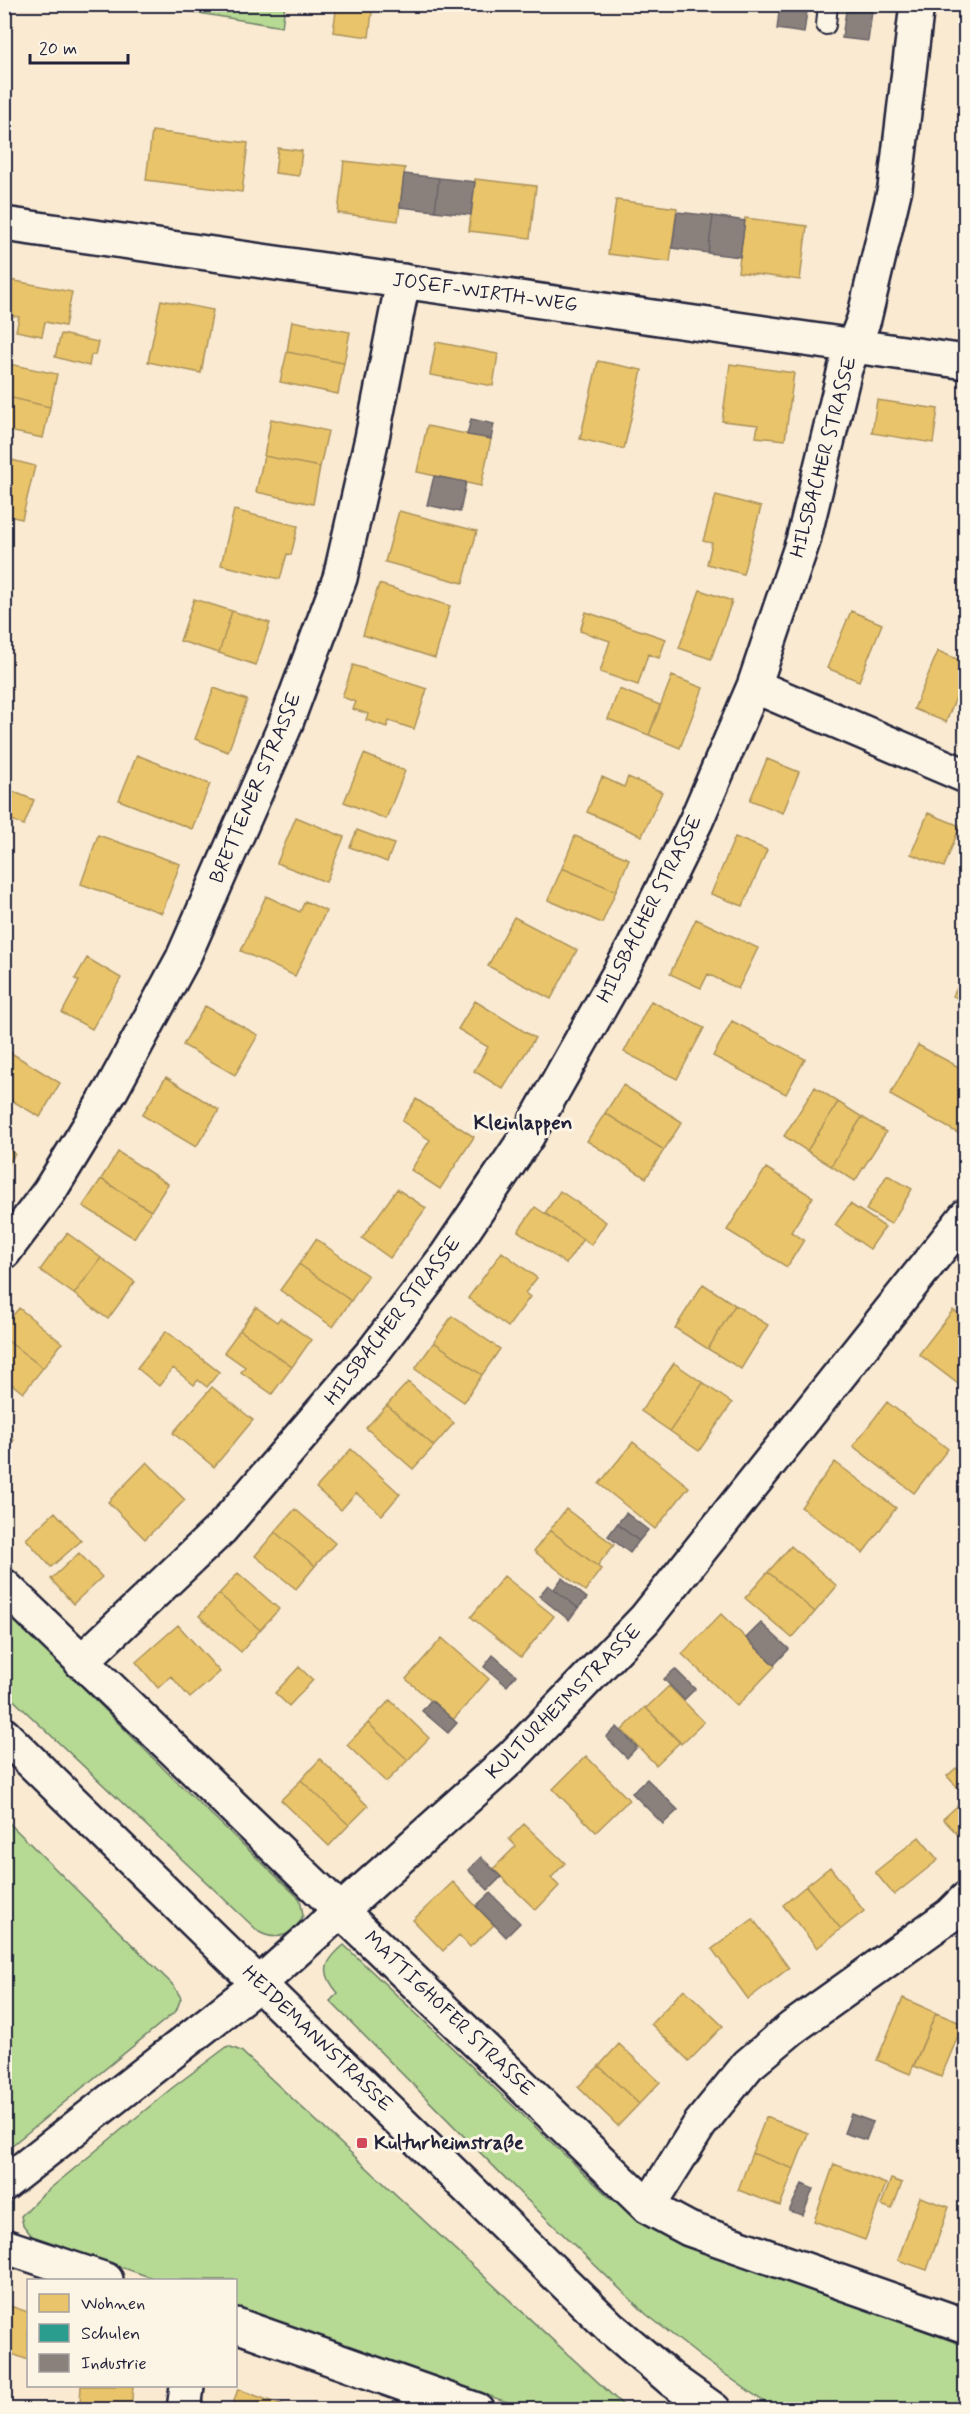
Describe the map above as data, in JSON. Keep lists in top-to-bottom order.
{
  "streets": {
    "street": [
      "JOSEF-WIRTH-WEG",
      "HILSBACHER STRASSE",
      "BRETTENER STRASSE",
      "KULTURHEIMSTRASSE",
      "MATTIGHOFER STRASSE",
      "HEIDEMANNSTRASSE"
    ]
  },
  "crossings": [
    ["JOSEF-WIRTH-WEG", "HILSBACHER STRASSE"],
    ["JOSEF-WIRTH-WEG", "BRETTENER STRASSE"],
    ["HILSBACHER STRASSE", "MATTIGHOFER STRASSE"],
    ["KULTURHEIMSTRASSE", "MATTIGHOFER STRASSE"],
    ["KULTURHEIMSTRASSE", "HEIDEMANNSTRASSE"]
  ],
  "districts": ["Kleinlappen"],
  "places": {
    "transit": ["Kulturheimstraße"]
  },
  "legend": ["Wohnen", "Schulen", "Industrie"],
  "scale_bar": "20 m"
}
